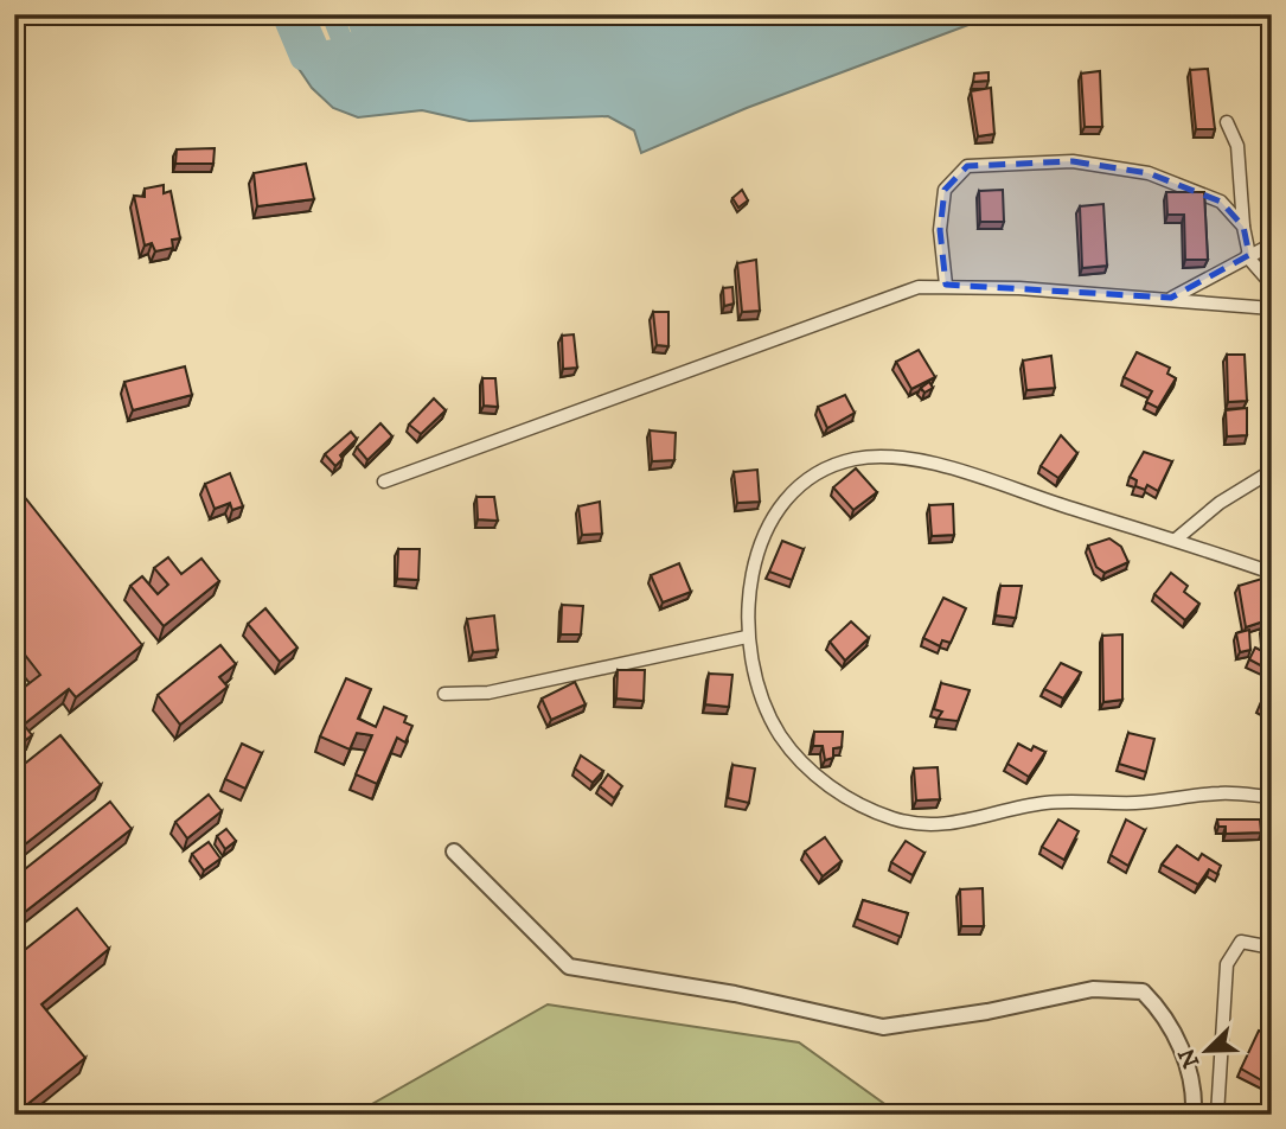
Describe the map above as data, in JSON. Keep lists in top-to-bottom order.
{
  "north": "bottom left"
}
